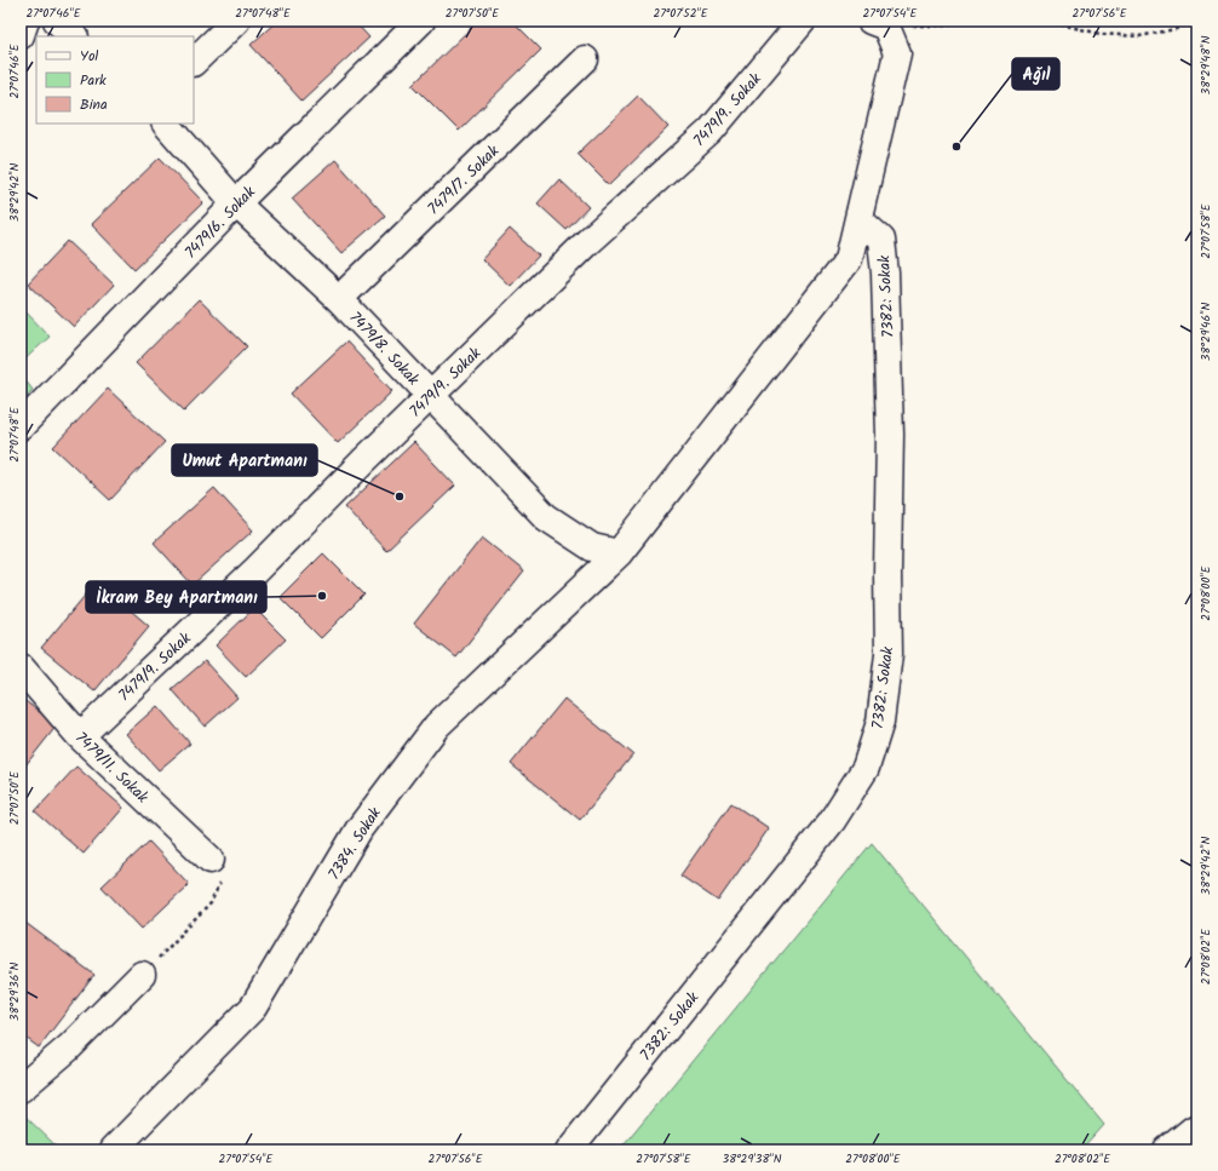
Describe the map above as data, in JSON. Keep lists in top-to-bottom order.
{
  "streets": {
    "street": [
      "7479/9. Sokak",
      "7479/7. Sokak",
      "7479/6. Sokak",
      "7382: Sokak",
      "7479/8. Sokak",
      "7479/11. Sokak",
      "7384. Sokak"
    ]
  },
  "crossings": [
    ["7479/9. Sokak", "7479/8. Sokak"],
    ["7479/9. Sokak", "7479/11. Sokak"],
    ["7479/7. Sokak", "7479/8. Sokak"],
    ["7479/6. Sokak", "7479/8. Sokak"],
    ["7479/8. Sokak", "7384. Sokak"]
  ],
  "places": ["Ağıl", "Umut Apartmanı", "İkram Bey Apartmanı"],
  "legend": ["Yol", "Park", "Bina"],
  "coordinates": [
    "27°07'46\"E",
    "27°07'48\"E",
    "27°07'50\"E",
    "27°07'52\"E",
    "27°07'54\"E",
    "27°07'56\"E",
    "38°29'48\"N",
    "38°29'42\"N",
    "27°07'58\"E",
    "38°29'46\"N",
    "27°08'00\"E",
    "27°08'02\"E",
    "38°29'36\"N",
    "38°29'38\"N"
  ]
}
